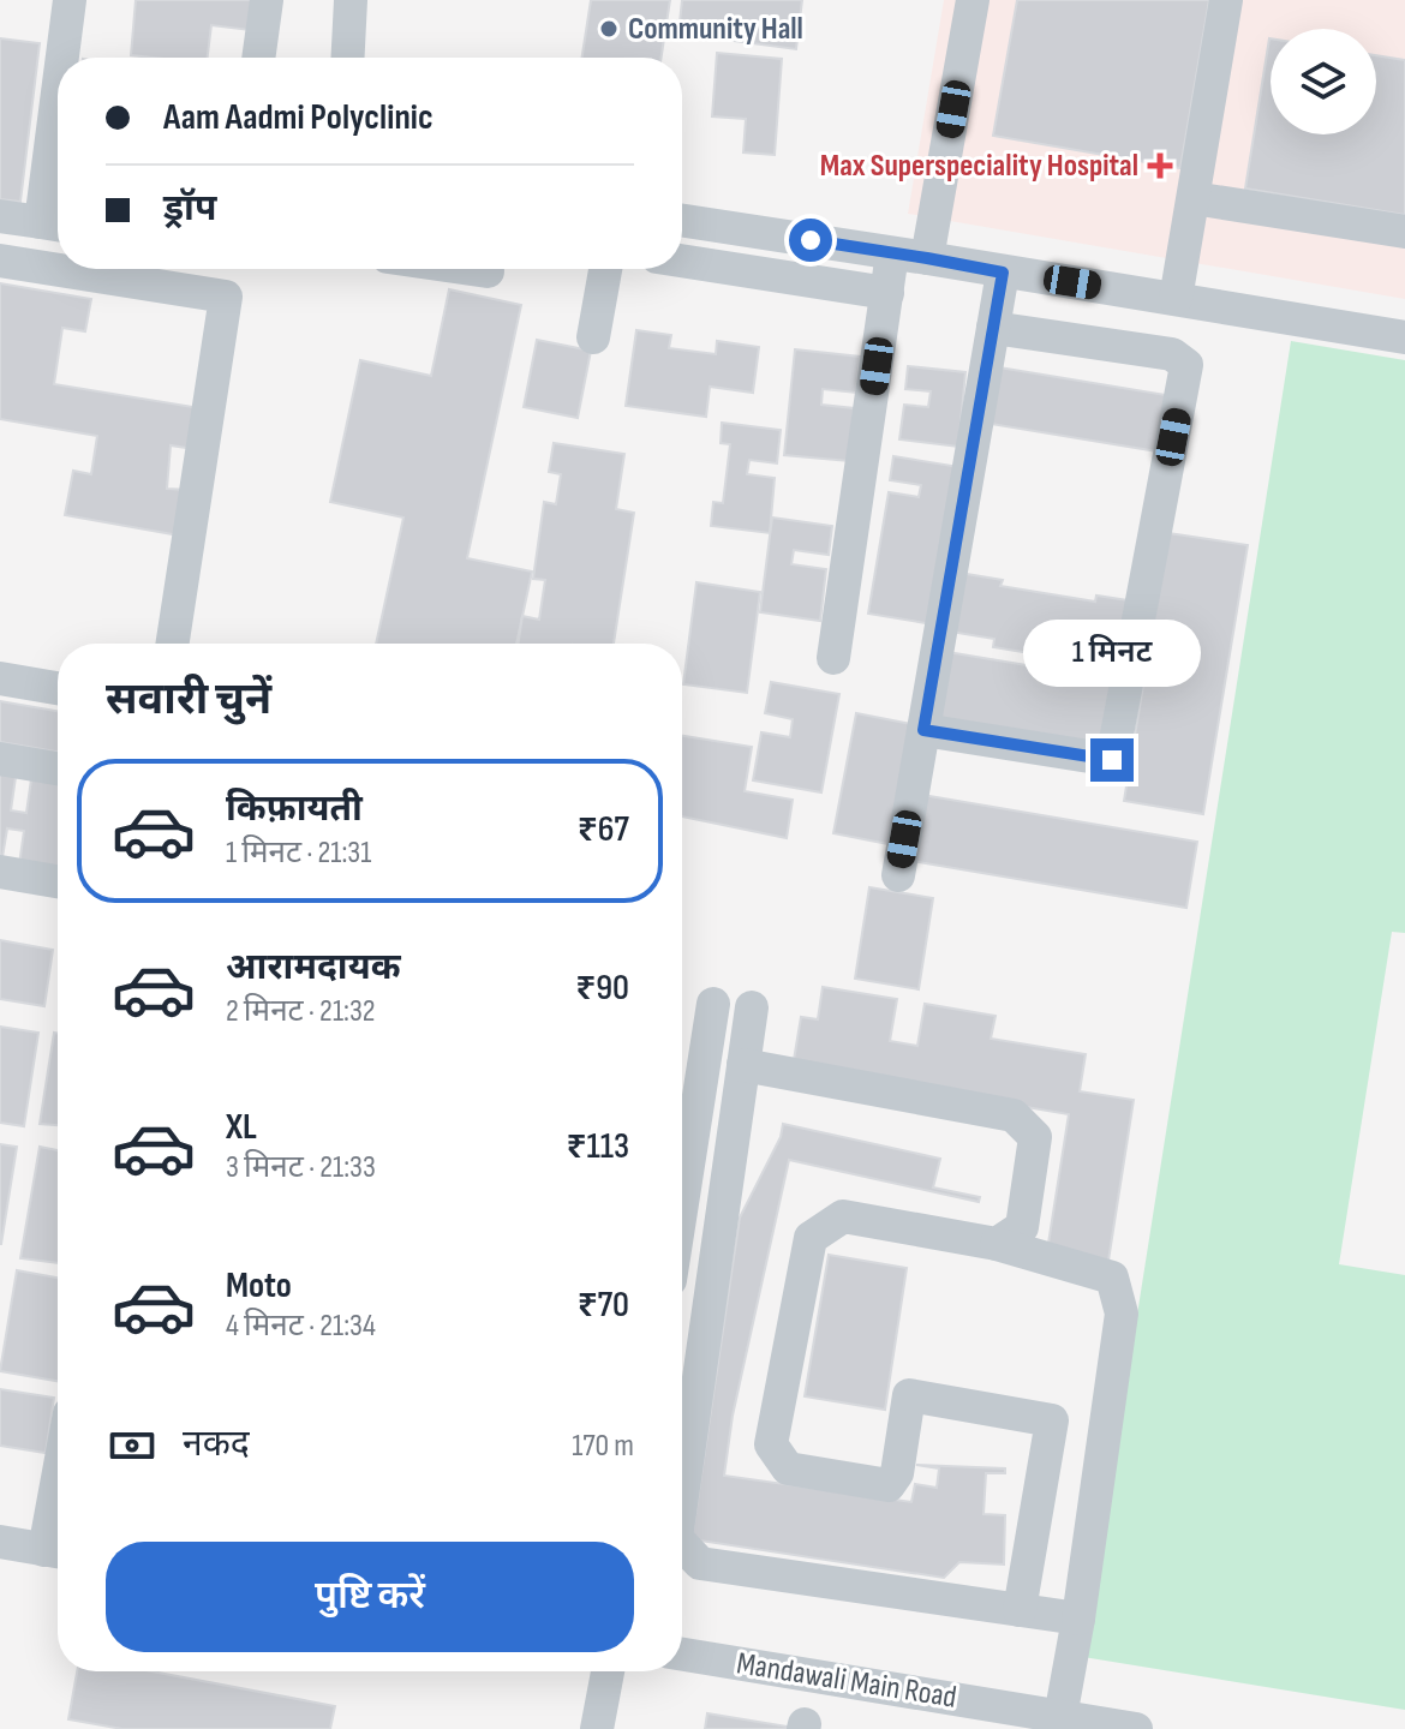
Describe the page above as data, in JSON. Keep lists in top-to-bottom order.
{
  "streets": {
    "street": ["Mandawali Main Road"]
  },
  "places": {
    "other": ["Community Hall"],
    "health": ["Max Superspeciality Hospital"]
  },
  "page": {
    "banner": ["Aam Aadmi Polyclinic", "ड्रॉप"],
    "bubble": "1 मिनट",
    "heading": "सवारी चुनें",
    "list": [
      {
        "name": "किफ़ायती",
        "note": "1 मिनट · 21:31",
        "value": "₹67"
      },
      {
        "name": "आरामदायक",
        "note": "2 मिनट · 21:32",
        "value": "₹90"
      },
      {
        "name": "XL",
        "note": "3 मिनट · 21:33",
        "value": "₹113"
      },
      {
        "name": "Moto",
        "note": "4 मिनट · 21:34",
        "value": "₹70"
      }
    ],
    "pay": ["नकद", "170 m"],
    "buttons": "पुष्टि करें"
  }
}
